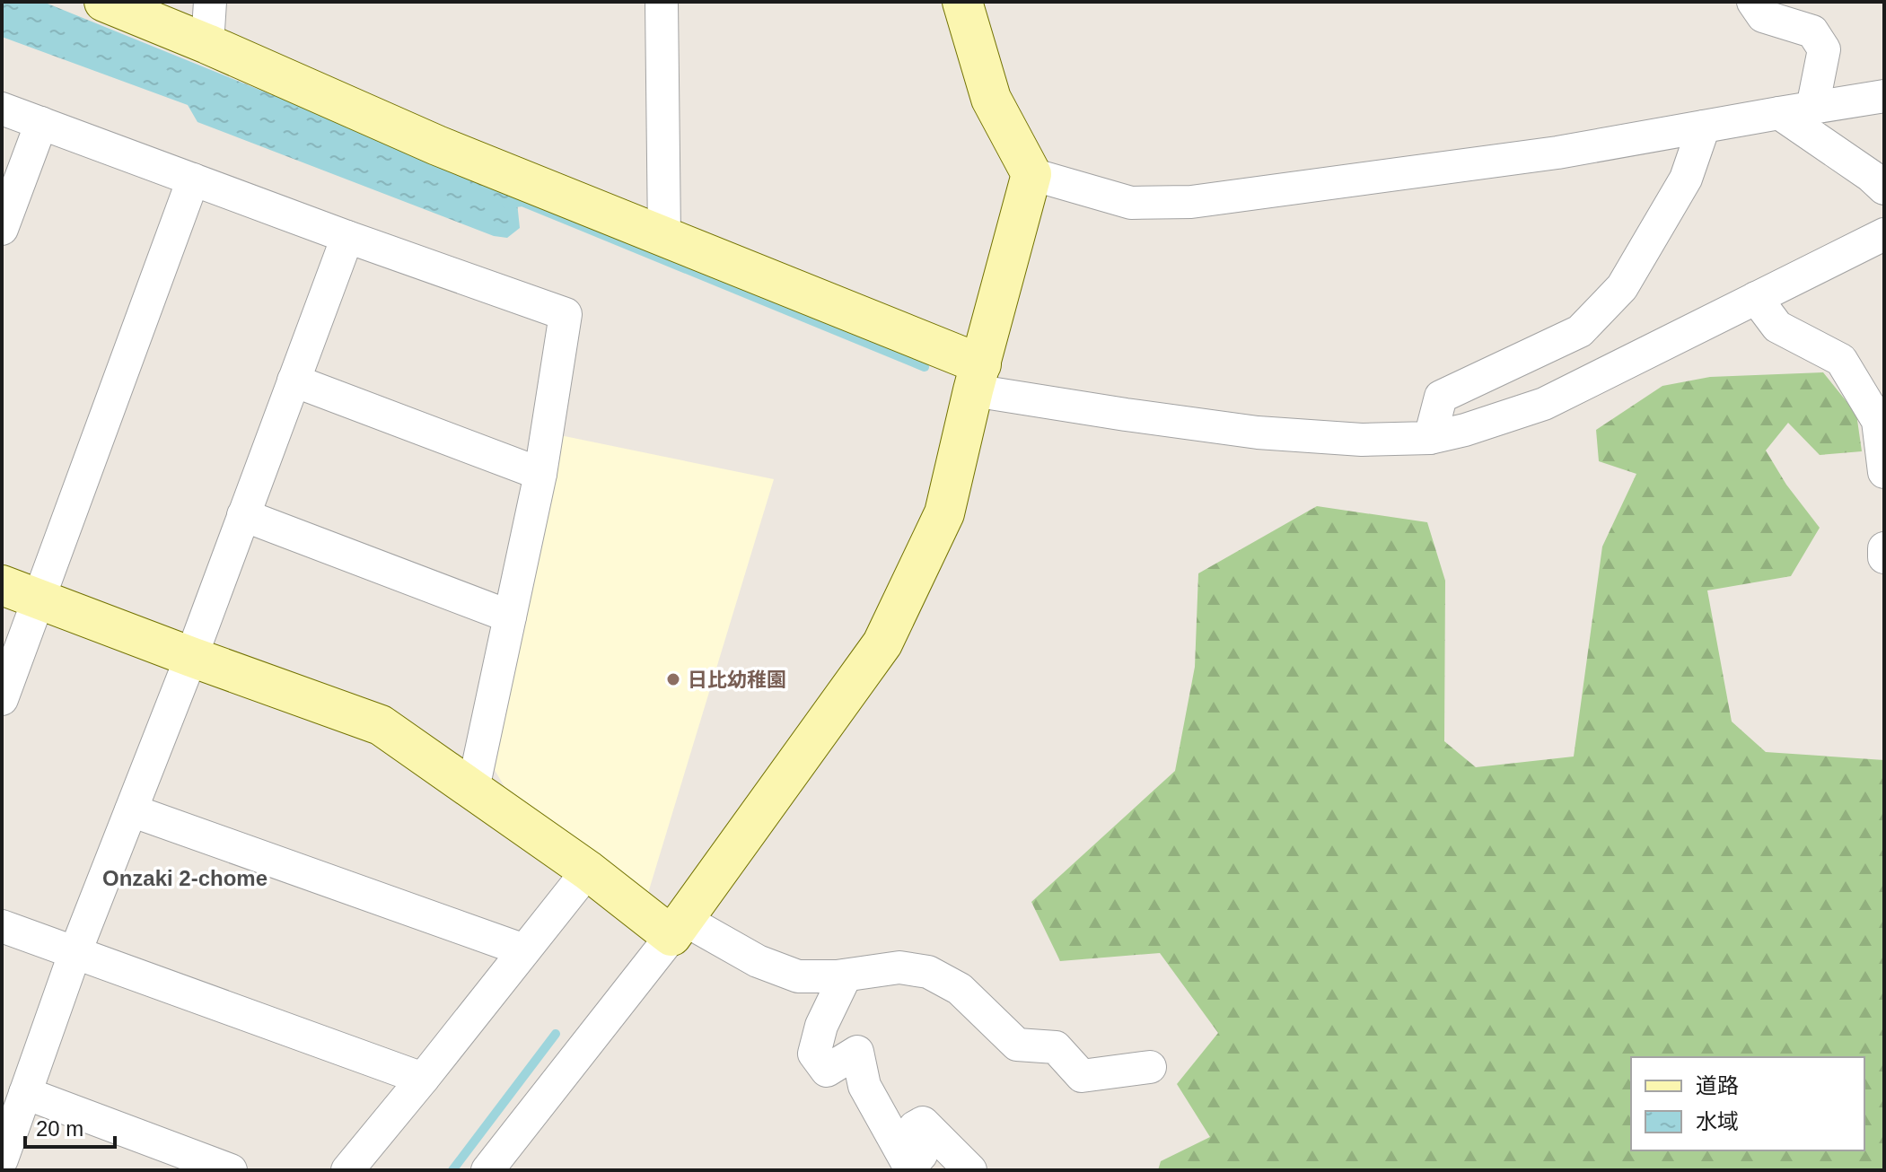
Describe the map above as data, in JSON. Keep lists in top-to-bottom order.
{
  "districts": ["Onzaki 2-chome"],
  "places": ["日比幼稚園"],
  "legend": ["道路", "水域"],
  "scale_bar": "20 m"
}
